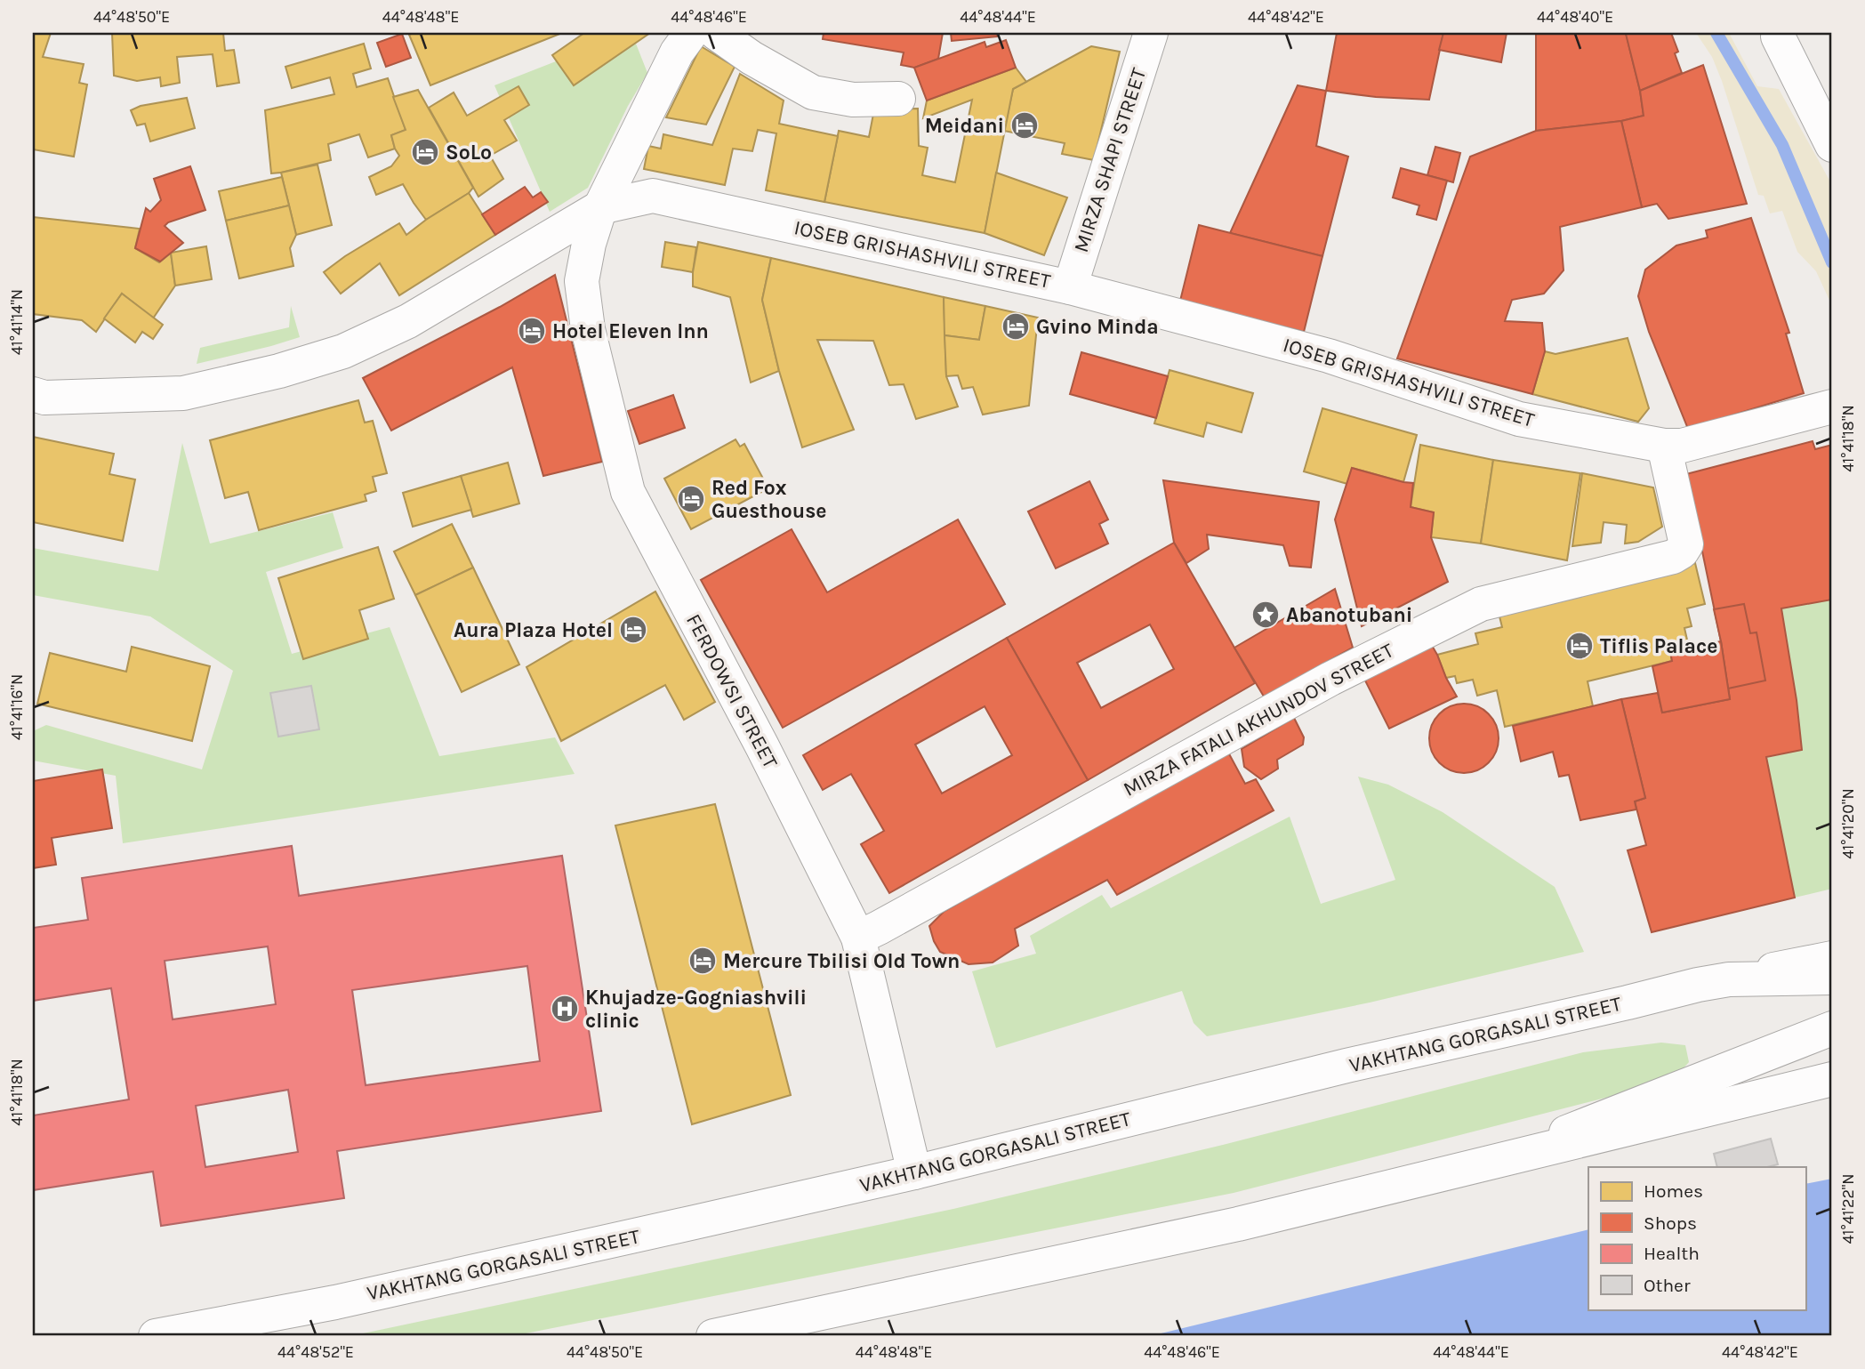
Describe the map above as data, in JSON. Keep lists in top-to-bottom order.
{
  "streets": {
    "main road": [
      "MIRZA SHAPI STREET",
      "IOSEB GRISHASHVILI STREET",
      "FERDOWSI STREET",
      "MIRZA FATALI AKHUNDOV STREET",
      "VAKHTANG GORGASALI STREET"
    ]
  },
  "crossings": [
    ["MIRZA SHAPI STREET", "IOSEB GRISHASHVILI STREET"],
    ["IOSEB GRISHASHVILI STREET", "FERDOWSI STREET"],
    ["IOSEB GRISHASHVILI STREET", "MIRZA FATALI AKHUNDOV STREET"],
    ["FERDOWSI STREET", "MIRZA FATALI AKHUNDOV STREET"],
    ["FERDOWSI STREET", "VAKHTANG GORGASALI STREET"]
  ],
  "places": {
    "hotel": [
      "Meidani",
      "SoLo",
      "Gvino Minda",
      "Hotel Eleven Inn",
      "Red Fox Guesthouse",
      "Aura Plaza Hotel",
      "Tiflis Palace",
      "Mercure Tbilisi Old Town"
    ],
    "place": ["Abanotubani"],
    "hospital": ["Khujadze-Gogniashvili clinic"]
  },
  "legend": [
    "Homes",
    "Shops",
    "Health",
    "Other"
  ],
  "coordinates": [
    "44°48'50\"E",
    "44°48'48\"E",
    "44°48'46\"E",
    "44°48'44\"E",
    "44°48'42\"E",
    "44°48'40\"E",
    "41°41'14\"N",
    "41°41'18\"N",
    "41°41'16\"N",
    "41°41'20\"N",
    "41°41'22\"N",
    "44°48'52\"E"
  ]
}
